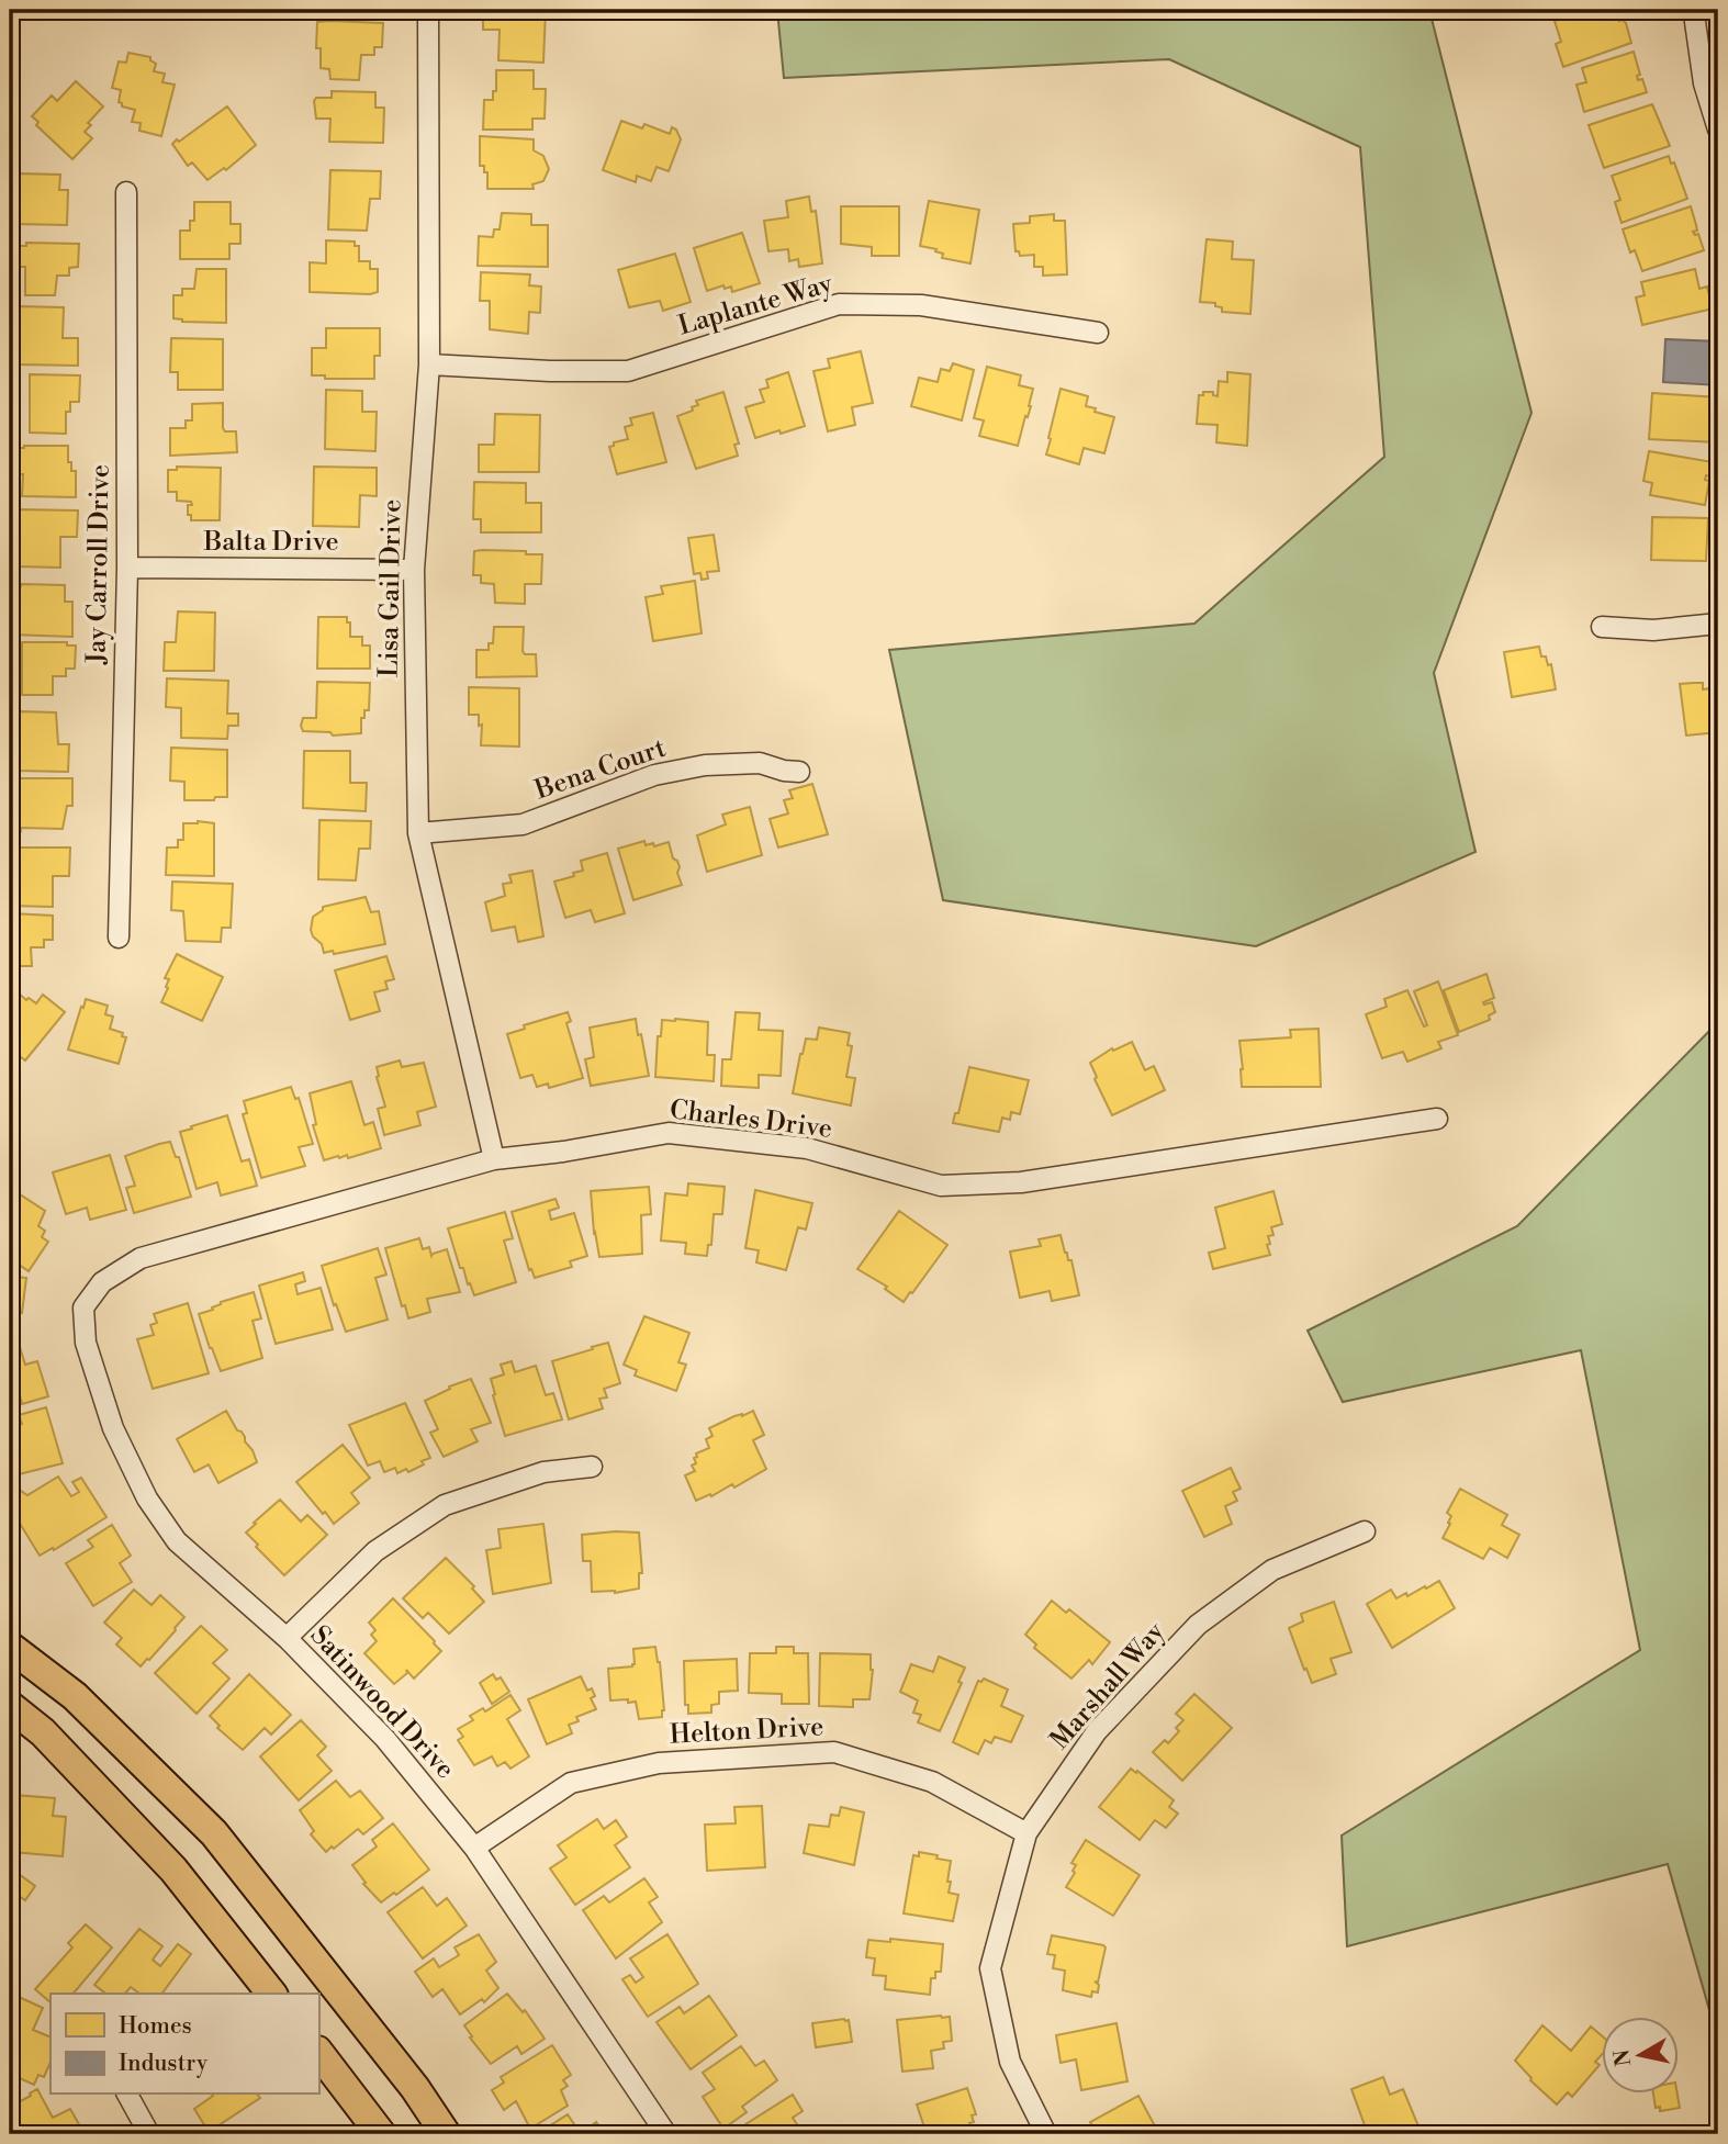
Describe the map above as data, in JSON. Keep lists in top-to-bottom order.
{
  "streets": {
    "street": [
      "Laplante Way",
      "Balta Drive",
      "Jay Carroll Drive",
      "Lisa Gail Drive",
      "Bena Court",
      "Charles Drive",
      "Marshall Way",
      "Satinwood Drive",
      "Helton Drive"
    ]
  },
  "crossings": [
    ["Laplante Way", "Lisa Gail Drive"],
    ["Balta Drive", "Jay Carroll Drive"],
    ["Balta Drive", "Lisa Gail Drive"],
    ["Lisa Gail Drive", "Bena Court"],
    ["Lisa Gail Drive", "Charles Drive"],
    ["Charles Drive", "Satinwood Drive"],
    ["Marshall Way", "Helton Drive"],
    ["Satinwood Drive", "Helton Drive"]
  ],
  "legend": ["Homes", "Industry"],
  "north": "left"
}
